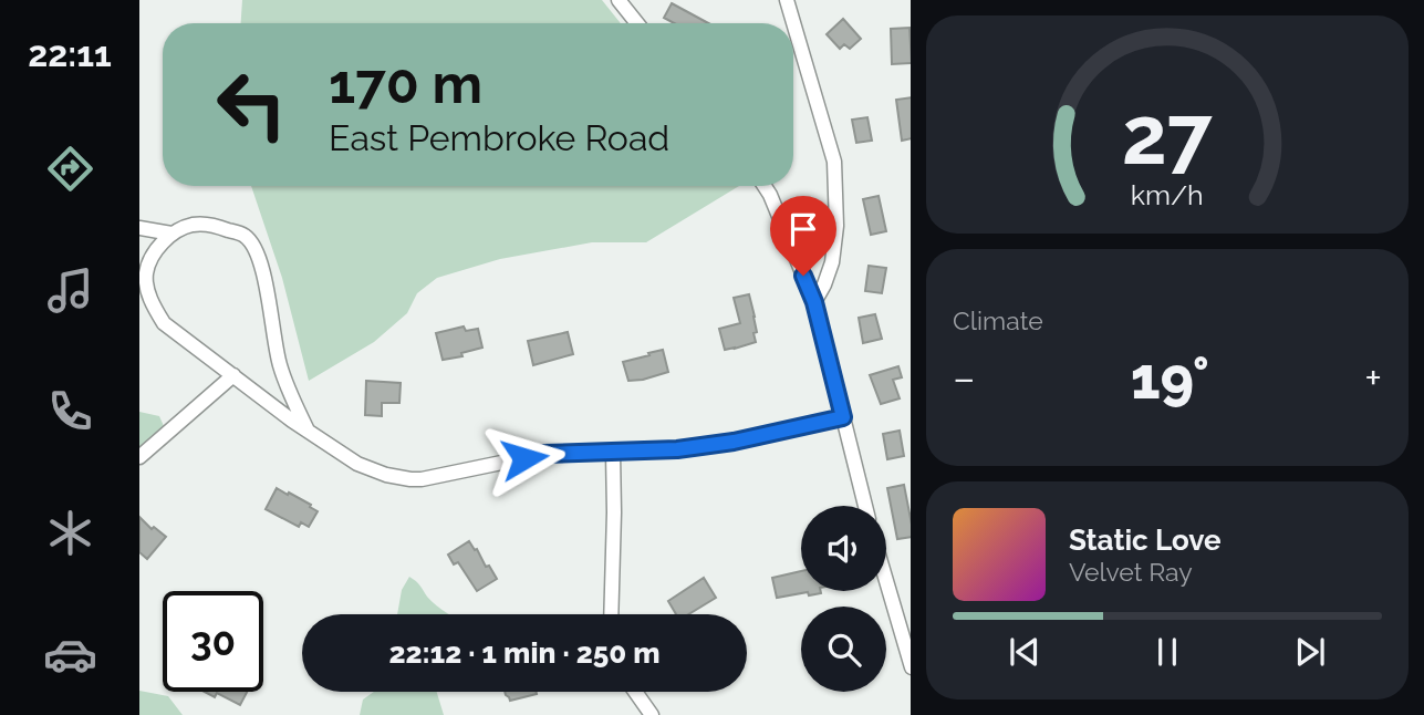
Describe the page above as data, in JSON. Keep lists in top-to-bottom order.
{
  "page": {
    "tabs": "22:11",
    "turn": ["170 m", "East Pembroke Road"],
    "tile": "Climate",
    "heat": ["−", "19°", "+"],
    "song": ["Static Love", "Velvet Ray"],
    "limit": "30",
    "trip": "22:12 · 1 min · 250 m",
    "gauge": ["27", "km/h"]
  }
}
